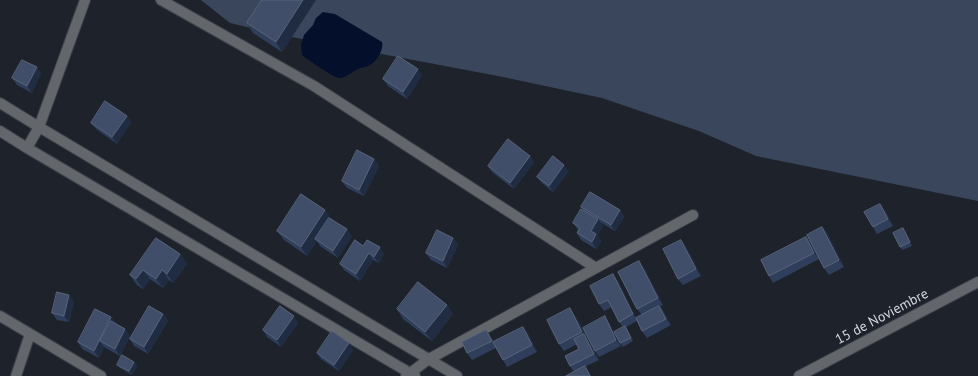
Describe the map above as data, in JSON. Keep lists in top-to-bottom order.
{
  "streets": {
    "street": ["15 de Noviembre"]
  }
}
